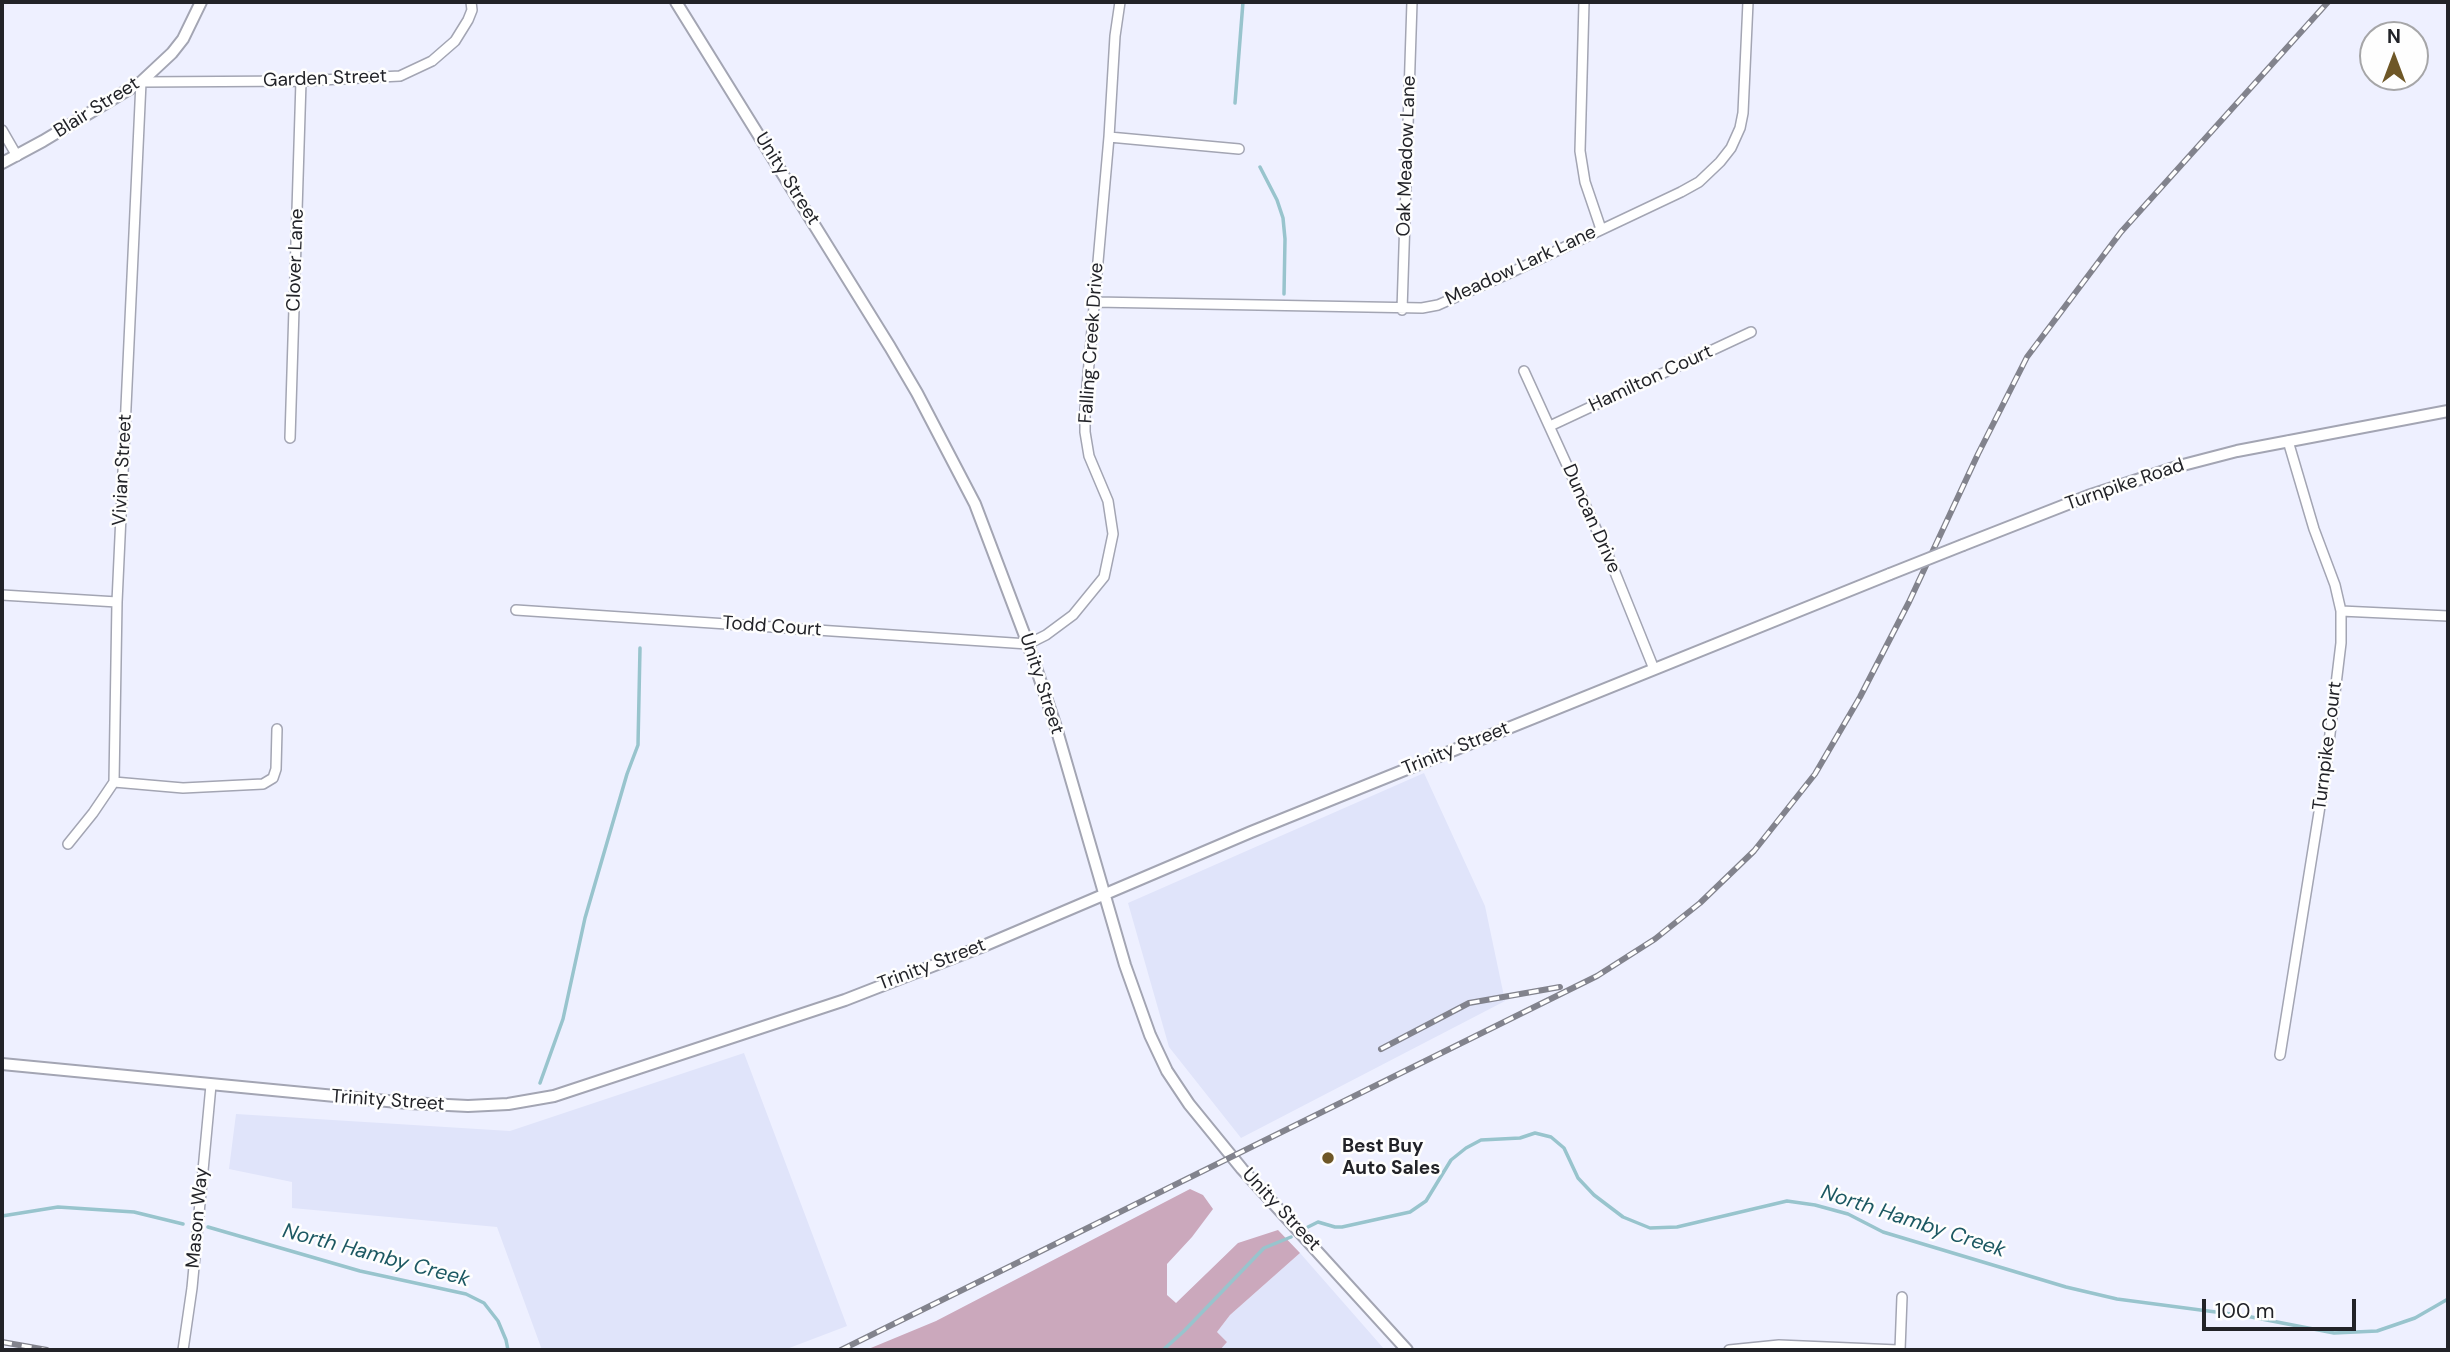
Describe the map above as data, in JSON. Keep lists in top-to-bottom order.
{
  "streets": {
    "street": [
      "Garden Street",
      "Blair Street",
      "Oak Meadow Lane",
      "Unity Street",
      "Clover Lane",
      "Meadow Lark Lane",
      "Falling Creek Drive",
      "Hamilton Court",
      "Vivian Street",
      "Turnpike Road",
      "Duncan Drive",
      "Todd Court",
      "Turnpike Court",
      "Trinity Street",
      "Mason Way"
    ]
  },
  "crossings": [
    ["Garden Street", "Blair Street"],
    ["Garden Street", "Clover Lane"],
    ["Garden Street", "Vivian Street"],
    ["Blair Street", "Vivian Street"],
    ["Oak Meadow Lane", "Meadow Lark Lane"],
    ["Unity Street", "Falling Creek Drive"],
    ["Unity Street", "Todd Court"],
    ["Unity Street", "Trinity Street"],
    ["Meadow Lark Lane", "Falling Creek Drive"],
    ["Falling Creek Drive", "Todd Court"],
    ["Hamilton Court", "Duncan Drive"],
    ["Turnpike Road", "Turnpike Court"],
    ["Turnpike Road", "Trinity Street"],
    ["Duncan Drive", "Trinity Street"],
    ["Trinity Street", "Mason Way"]
  ],
  "water": ["North Hamby Creek"],
  "places": ["Best Buy Auto Sales"],
  "scale_bar": "100 m",
  "north": "top"
}
